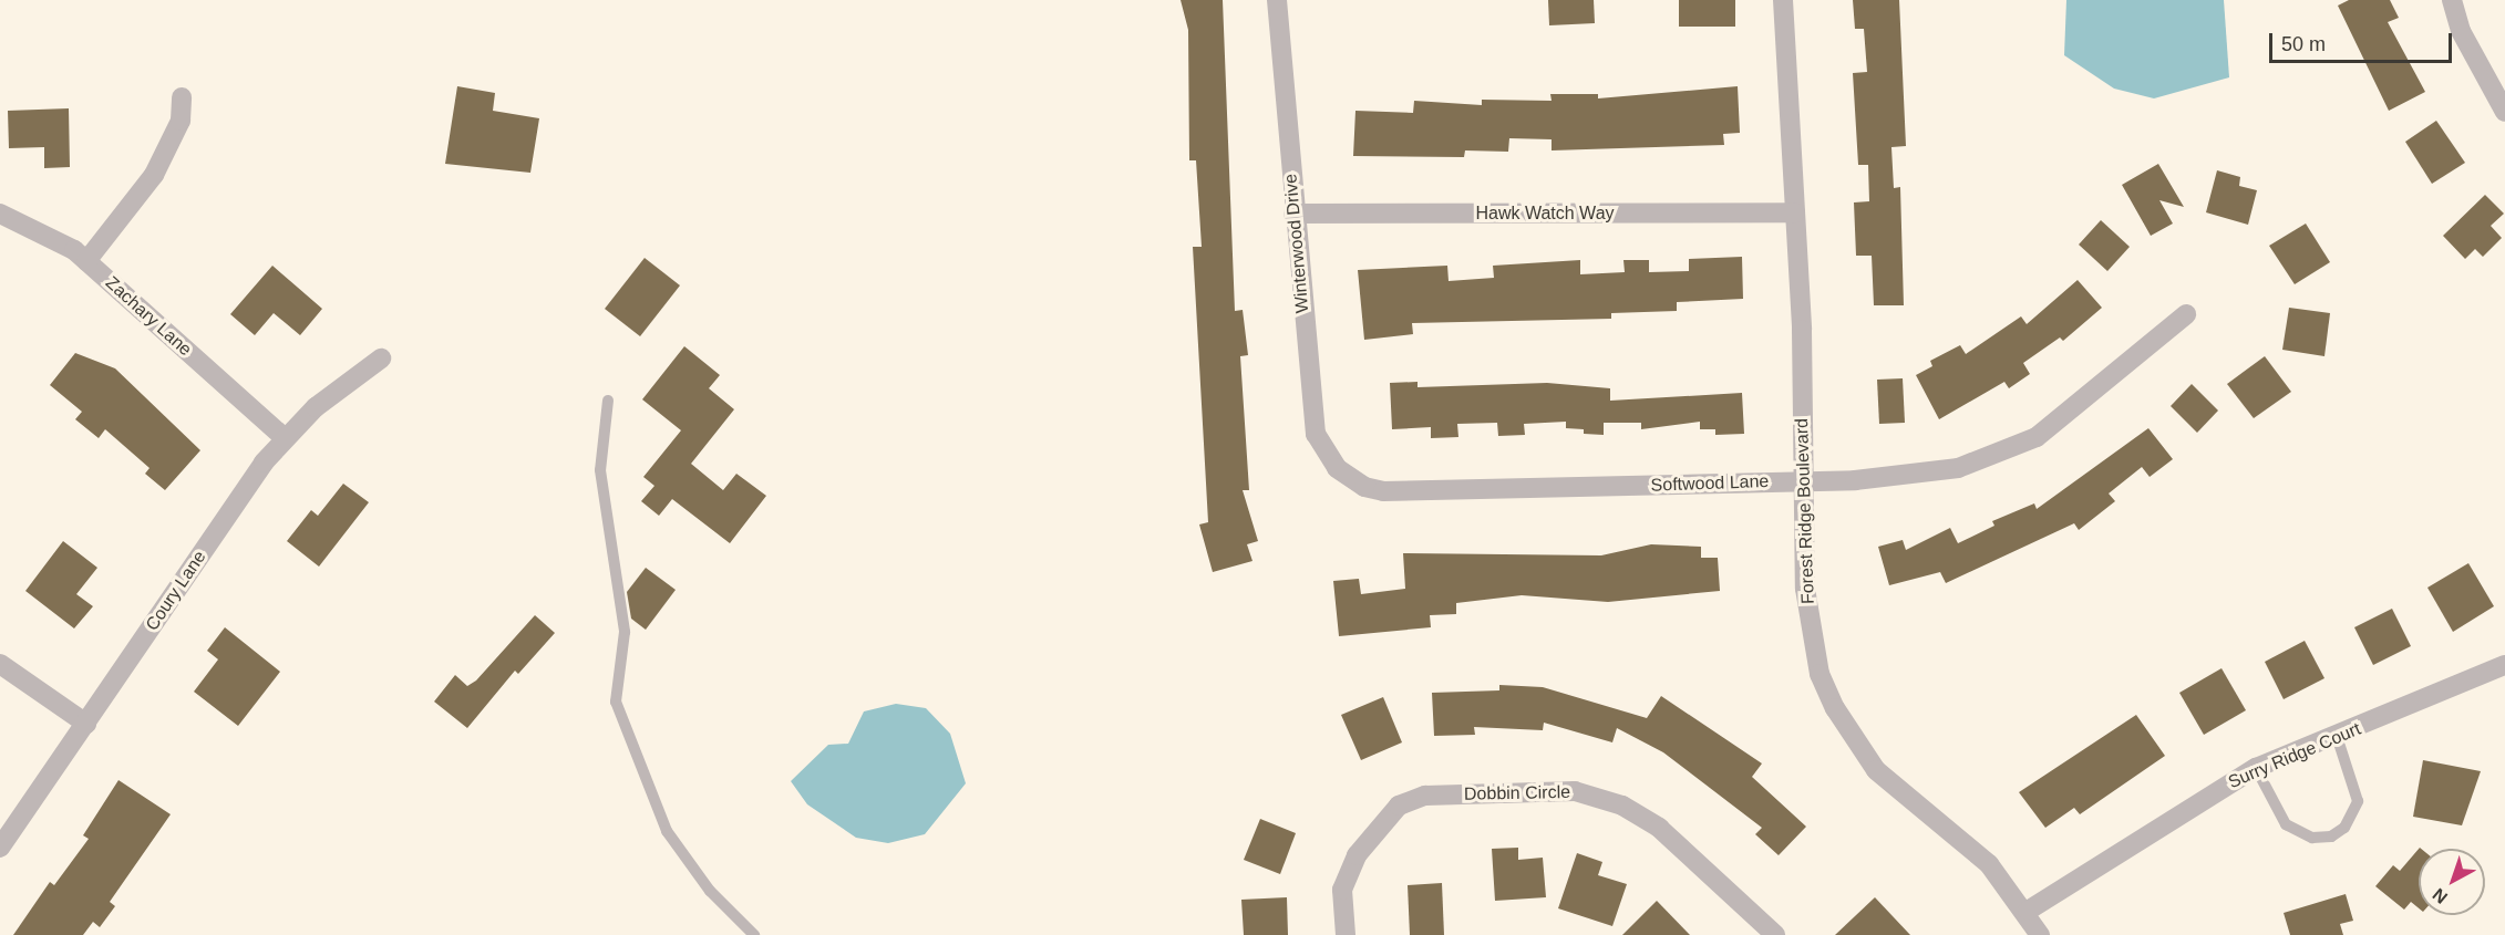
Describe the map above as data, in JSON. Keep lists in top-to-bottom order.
{
  "streets": {
    "street": [
      "Hawk Watch Way",
      "Winterwood Drive",
      "Zachary Lane",
      "Softwood Lane",
      "Forest Ridge Boulevard",
      "Coury Lane",
      "Surry Ridge Court",
      "Dobbin Circle"
    ]
  },
  "crossings": [
    ["Hawk Watch Way", "Winterwood Drive"],
    ["Hawk Watch Way", "Forest Ridge Boulevard"],
    ["Winterwood Drive", "Softwood Lane"],
    ["Zachary Lane", "Coury Lane"],
    ["Softwood Lane", "Forest Ridge Boulevard"],
    ["Forest Ridge Boulevard", "Surry Ridge Court"]
  ],
  "scale_bar": "50 m",
  "north": "bottom left"
}
